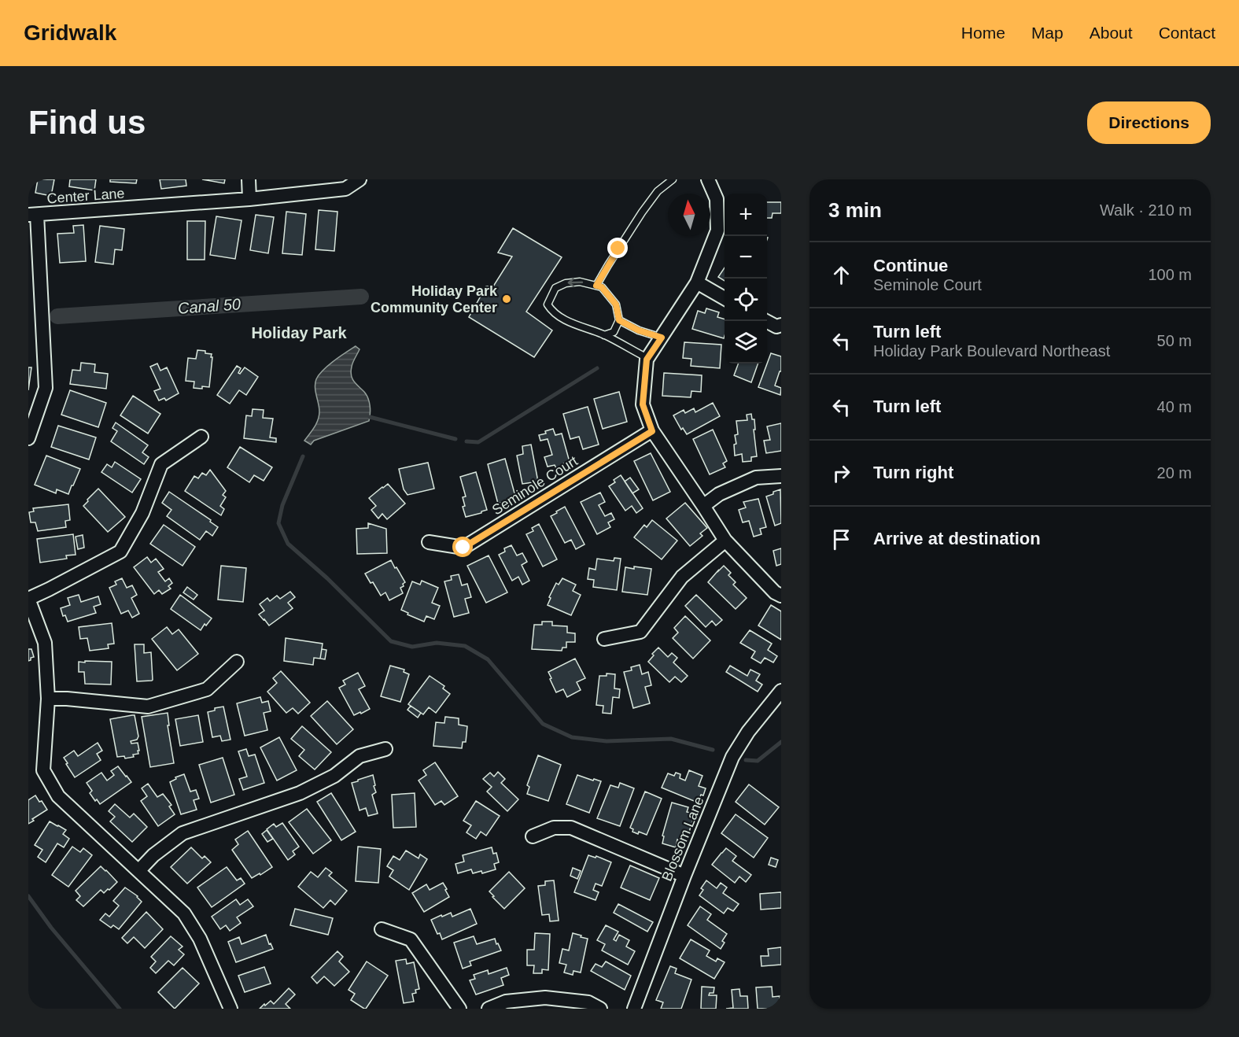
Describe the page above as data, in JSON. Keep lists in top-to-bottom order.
{
  "streets": {
    "street": ["Center Lane", "Seminole Court", "Blossom Lane"]
  },
  "districts": ["Holiday Park"],
  "water": ["Canal 50"],
  "places": ["Holiday Park Community Center"],
  "north": "top",
  "page": {
    "header": "Gridwalk",
    "nav": [
      "Home",
      "Map",
      "About",
      "Contact"
    ],
    "buttons": "Directions",
    "title": "Find us",
    "heading": ["3 min", "Walk · 210 m"],
    "map_buttons": ["+", "−"],
    "list": [
      ["Continue", "Seminole Court", "100 m"],
      ["Turn left", "Holiday Park Boulevard Northeast", "50 m"],
      ["Turn left", "40 m"],
      ["Turn right", "20 m"],
      "Arrive at destination"
    ]
  }
}
